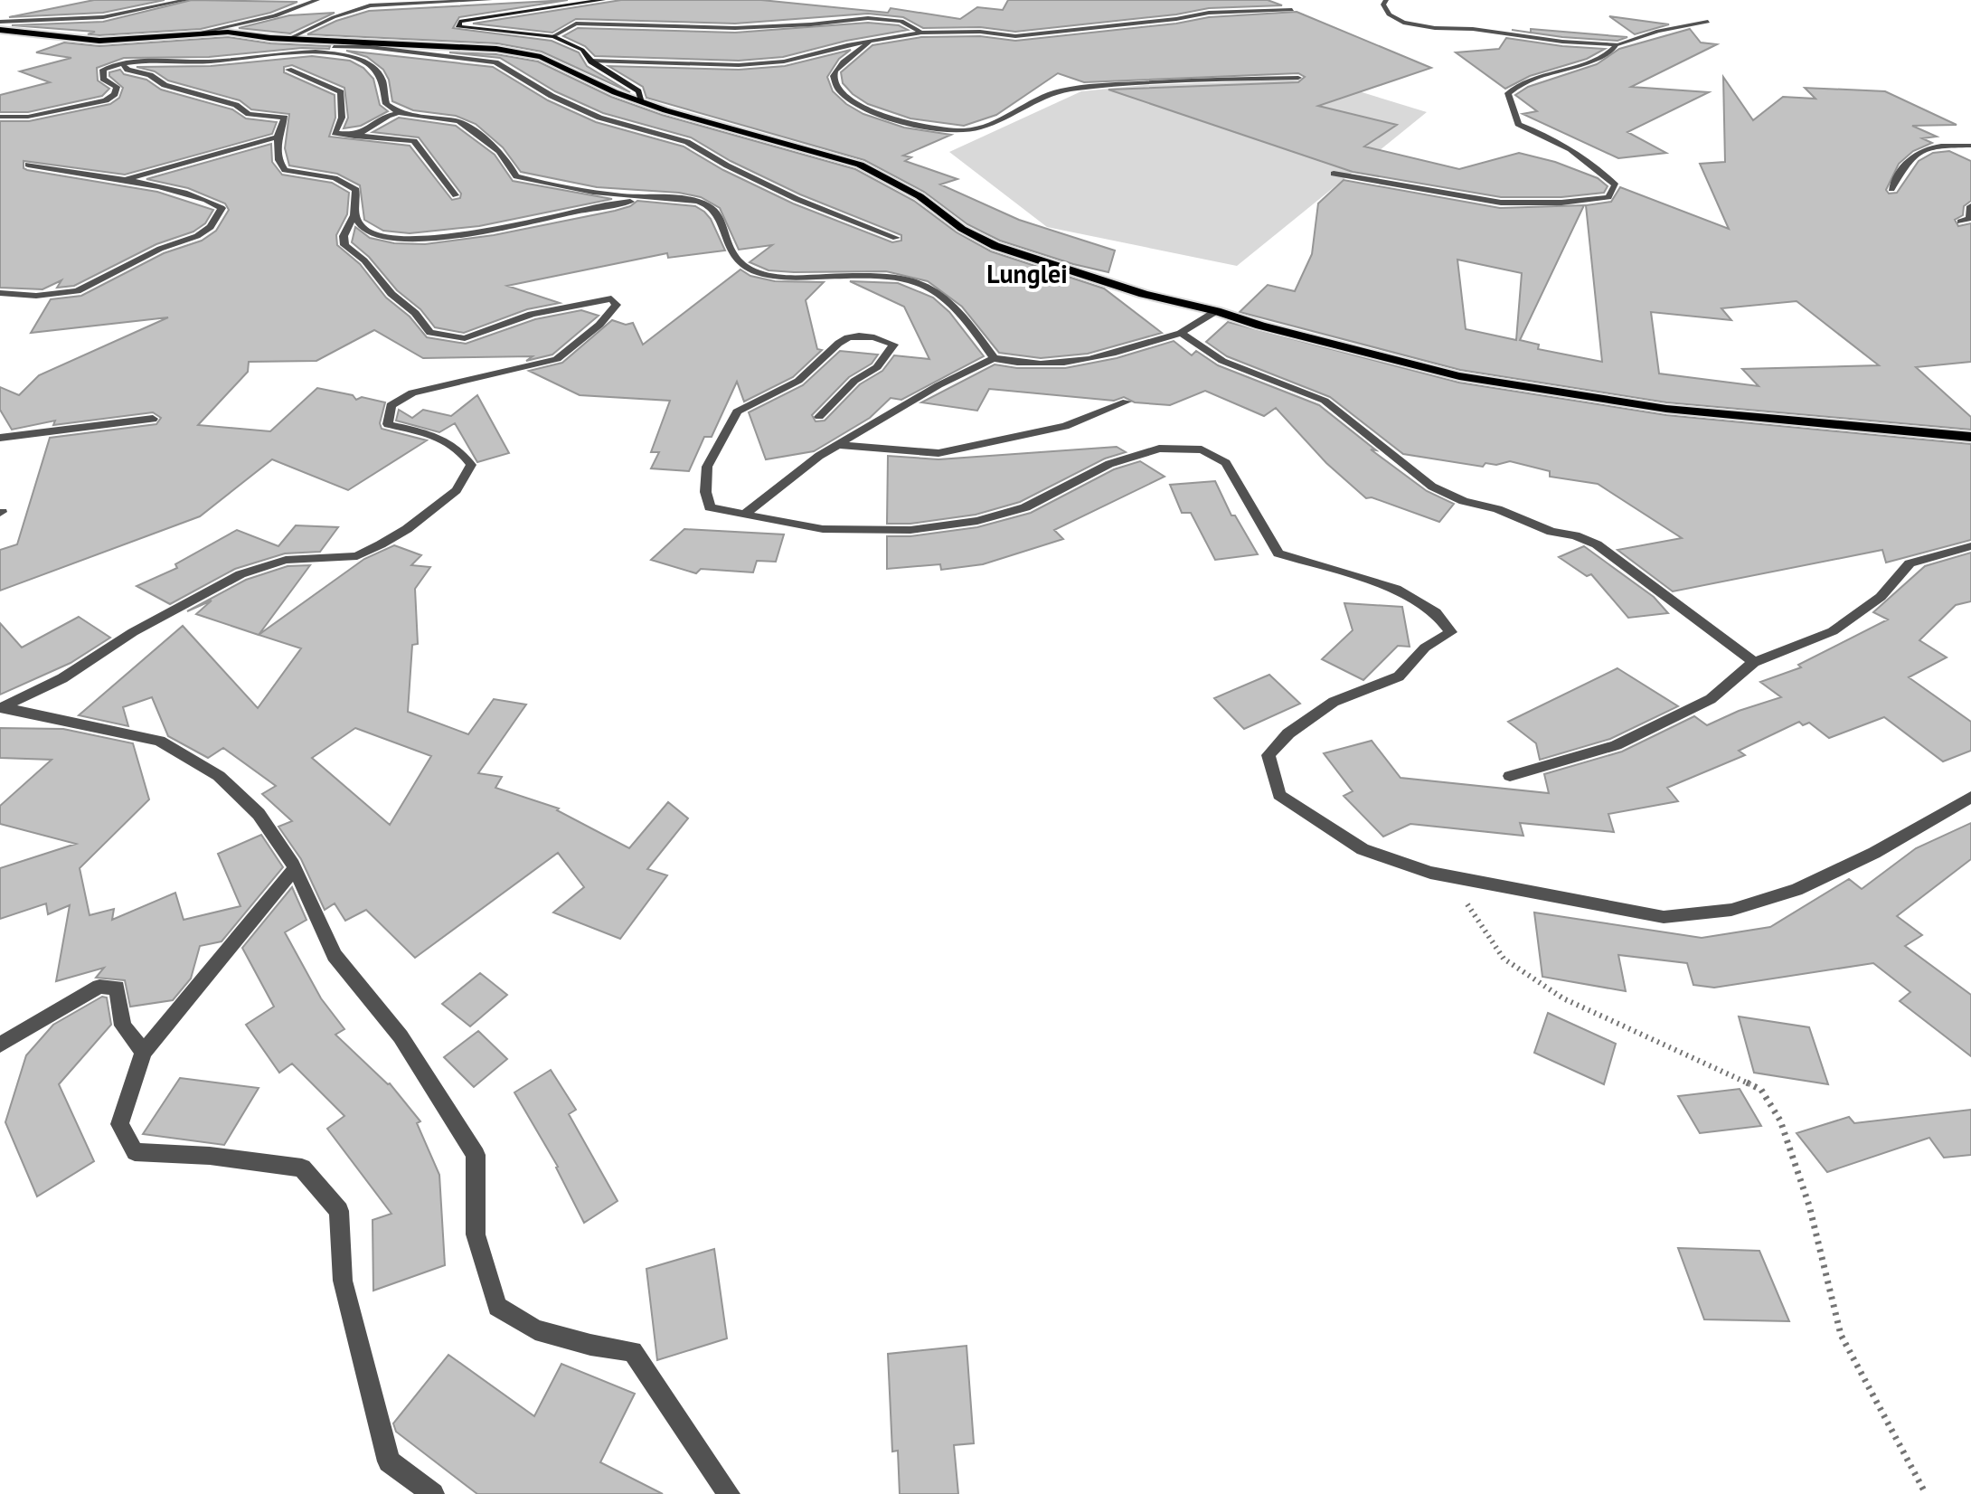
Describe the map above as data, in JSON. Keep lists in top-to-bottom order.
{
  "districts": ["Lunglei"]
}
